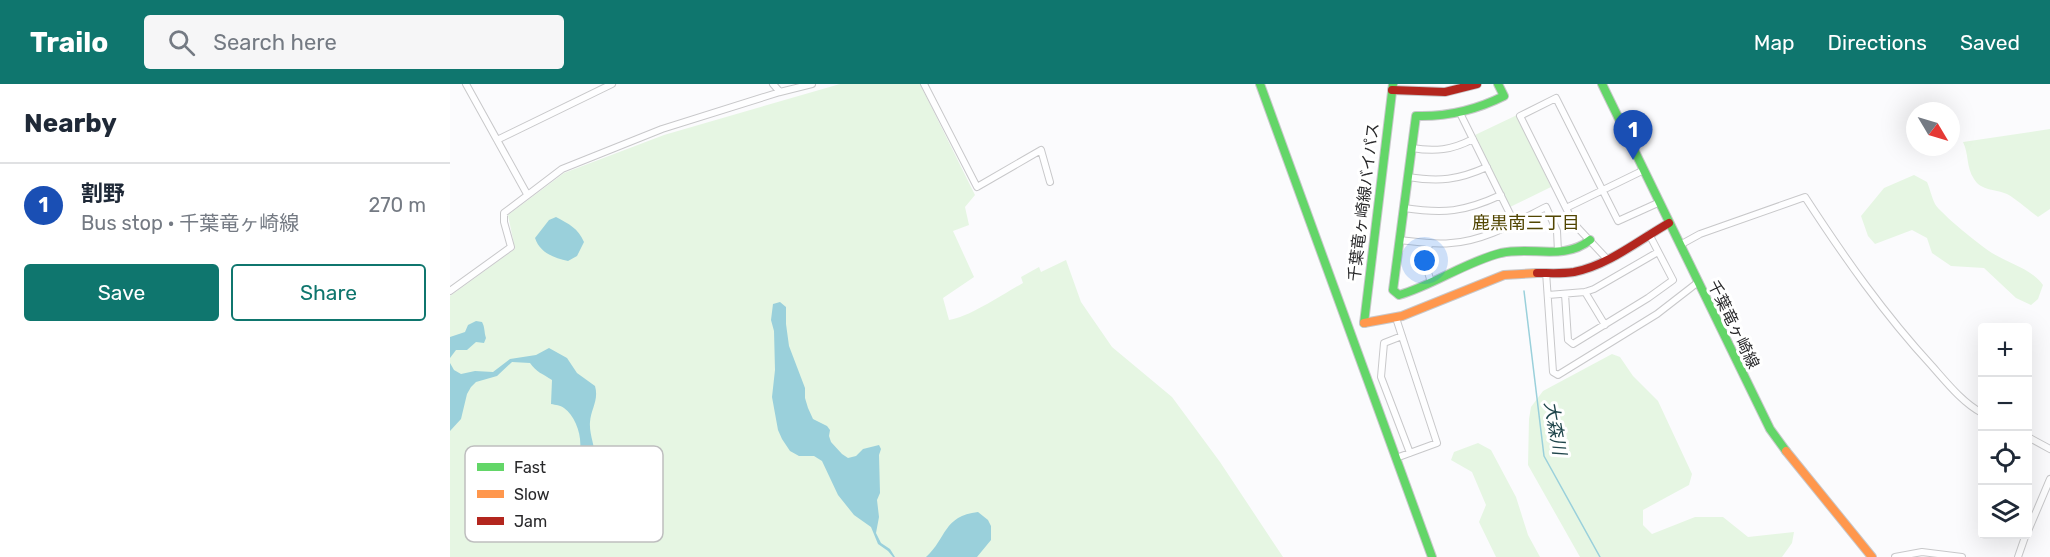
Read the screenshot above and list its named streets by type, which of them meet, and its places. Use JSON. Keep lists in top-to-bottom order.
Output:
{
  "streets": {
    "street": ["千葉竜ヶ崎線バイパス", "千葉竜ヶ崎線"]
  },
  "districts": ["鹿黒南三丁目"],
  "water": ["大森川"],
  "legend": ["Fast", "Slow", "Jam"],
  "north": "bottom right",
  "page": {
    "header": "Trailo",
    "search": "Search here",
    "nav": ["Map", "Directions", "Saved"],
    "heading": "Nearby",
    "pins": "1",
    "list": [
      {
        "mark": "1",
        "name": "割野",
        "note": "Bus stop · 千葉竜ヶ崎線",
        "value": "270 m"
      }
    ],
    "buttons": ["Save", "Share"],
    "map_buttons": ["+", "−"]
  }
}
